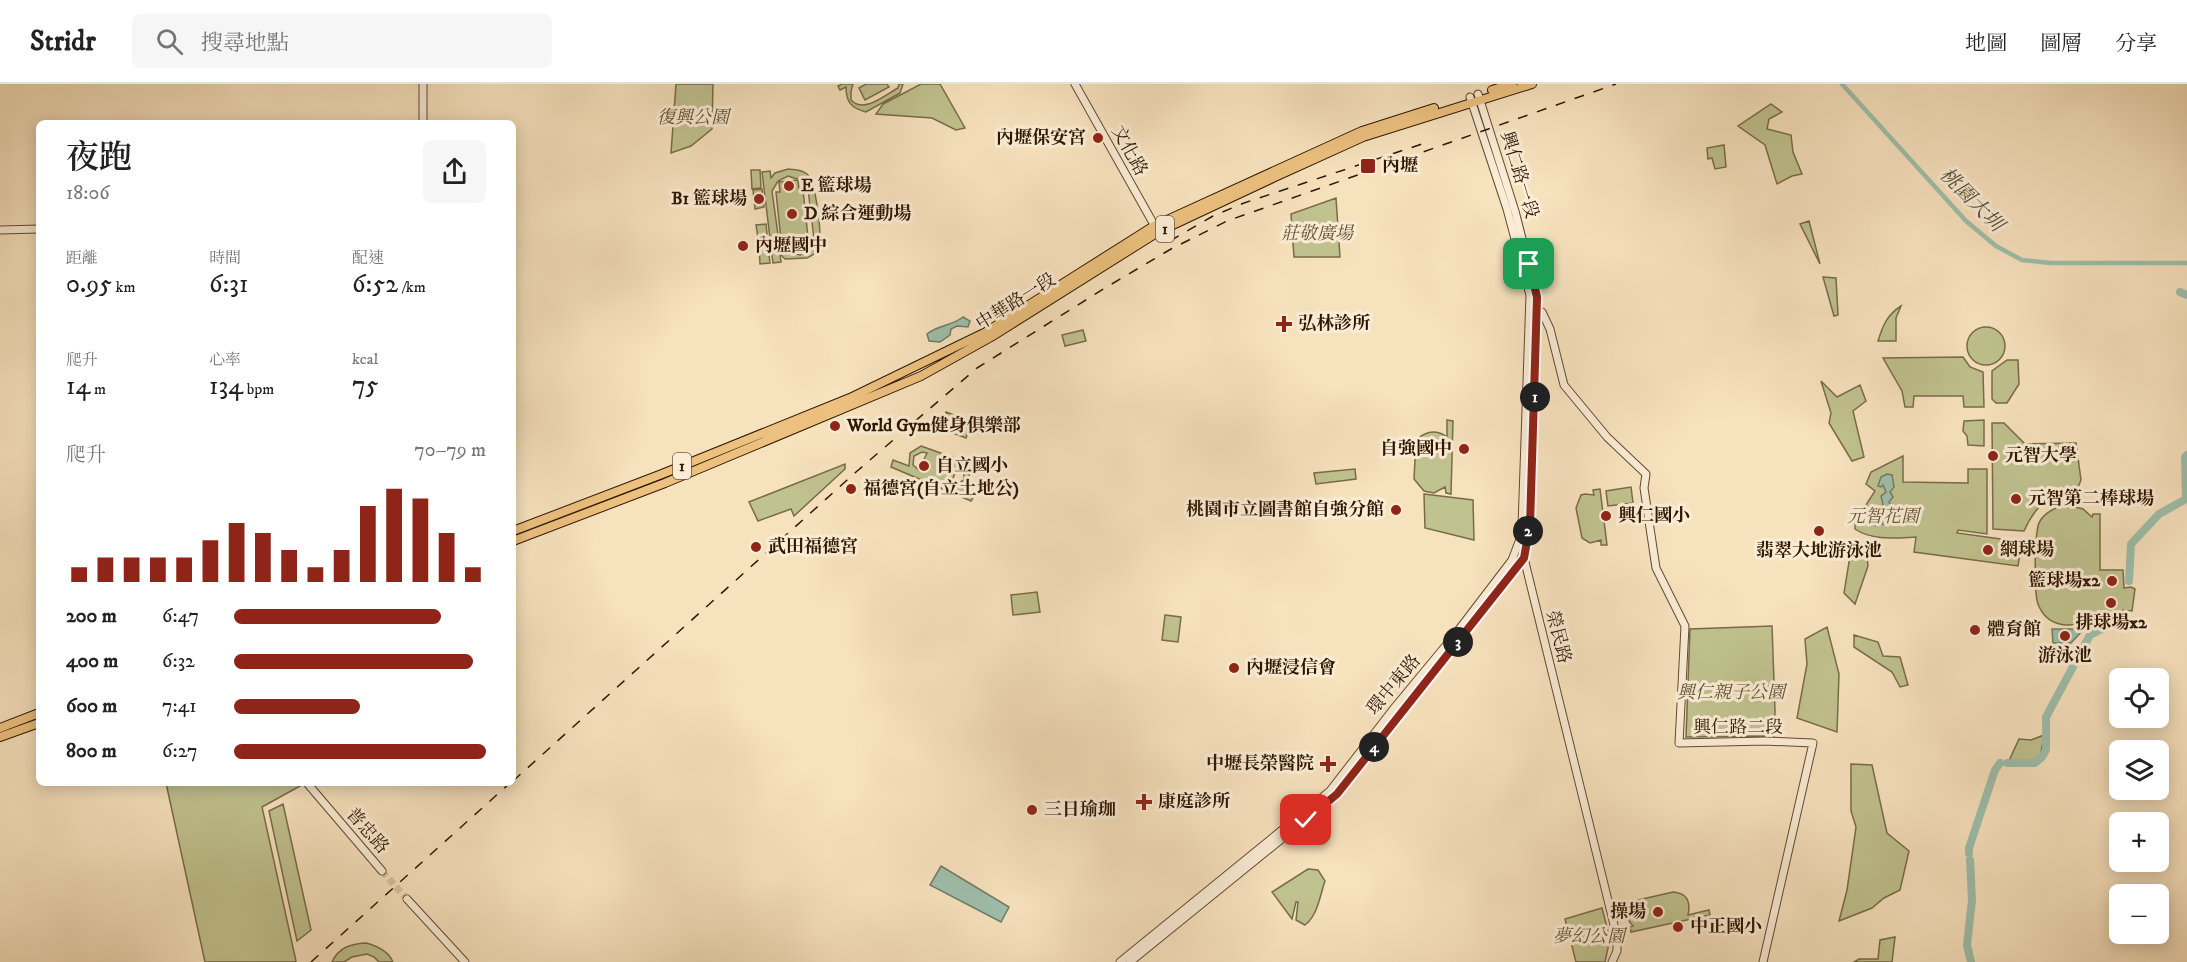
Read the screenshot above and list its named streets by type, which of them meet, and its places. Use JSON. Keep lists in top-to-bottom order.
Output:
{
  "streets": {
    "main road": ["1", "中華路一段"],
    "street": [
      "文化路",
      "興仁路一段",
      "榮民路",
      "環中東路",
      "興仁路二段",
      "普忠路"
    ]
  },
  "crossings": [
    ["文化路", "中華路一段"],
    ["興仁路一段", "中華路一段"],
    ["興仁路一段", "榮民路"],
    ["興仁路一段", "環中東路"],
    ["興仁路一段", "興仁路二段"],
    ["榮民路", "環中東路"],
    ["榮民路", "興仁路二段"],
    ["環中東路", "興仁路二段"]
  ],
  "water": ["桃園大圳"],
  "parks": [
    "復興公園",
    "莊敬廣場",
    "元智花園",
    "興仁親子公園",
    "夢幻公園"
  ],
  "places": {
    "other": [
      "內壢保安宮",
      "E 籃球場",
      "B1 籃球場",
      "D 綜合運動場",
      "內壢國中",
      "World Gym健身俱樂部",
      "自強國中",
      "元智大學",
      "自立國小",
      "福德宮(自立土地公)",
      "元智第二棒球場",
      "桃園市立圖書館自強分館",
      "興仁國小",
      "翡翠大地游泳池",
      "武田福德宮",
      "網球場",
      "籃球場x2",
      "排球場x2",
      "體育館",
      "游泳池",
      "內壢浸信會",
      "三日瑜珈",
      "操場",
      "中正國小"
    ],
    "transit": ["內壢"],
    "health": ["弘林診所", "中壢長榮醫院", "康庭診所"]
  },
  "page": {
    "header": "Stridr",
    "search": "搜尋地點",
    "nav": ["地圖", "圖層", "分享"],
    "heading": ["夜跑", "18:06"],
    "stats": [
      ["距離", "0.95 km"],
      ["時間", "6:31"],
      ["配速", "6:52 /km"],
      ["爬升", "14 m"],
      ["心率", "134 bpm"],
      ["kcal", "75"]
    ],
    "pins": [
      "1",
      "2",
      "3",
      "4"
    ],
    "chart": ["爬升", "70–79 m"],
    "list": [
      {
        "name": "200 m",
        "note": "6:47"
      },
      {
        "name": "400 m",
        "note": "6:32"
      },
      {
        "name": "600 m",
        "note": "7:41"
      },
      {
        "name": "800 m",
        "note": "6:27"
      }
    ],
    "map_buttons": ["+", "−"]
  }
}
